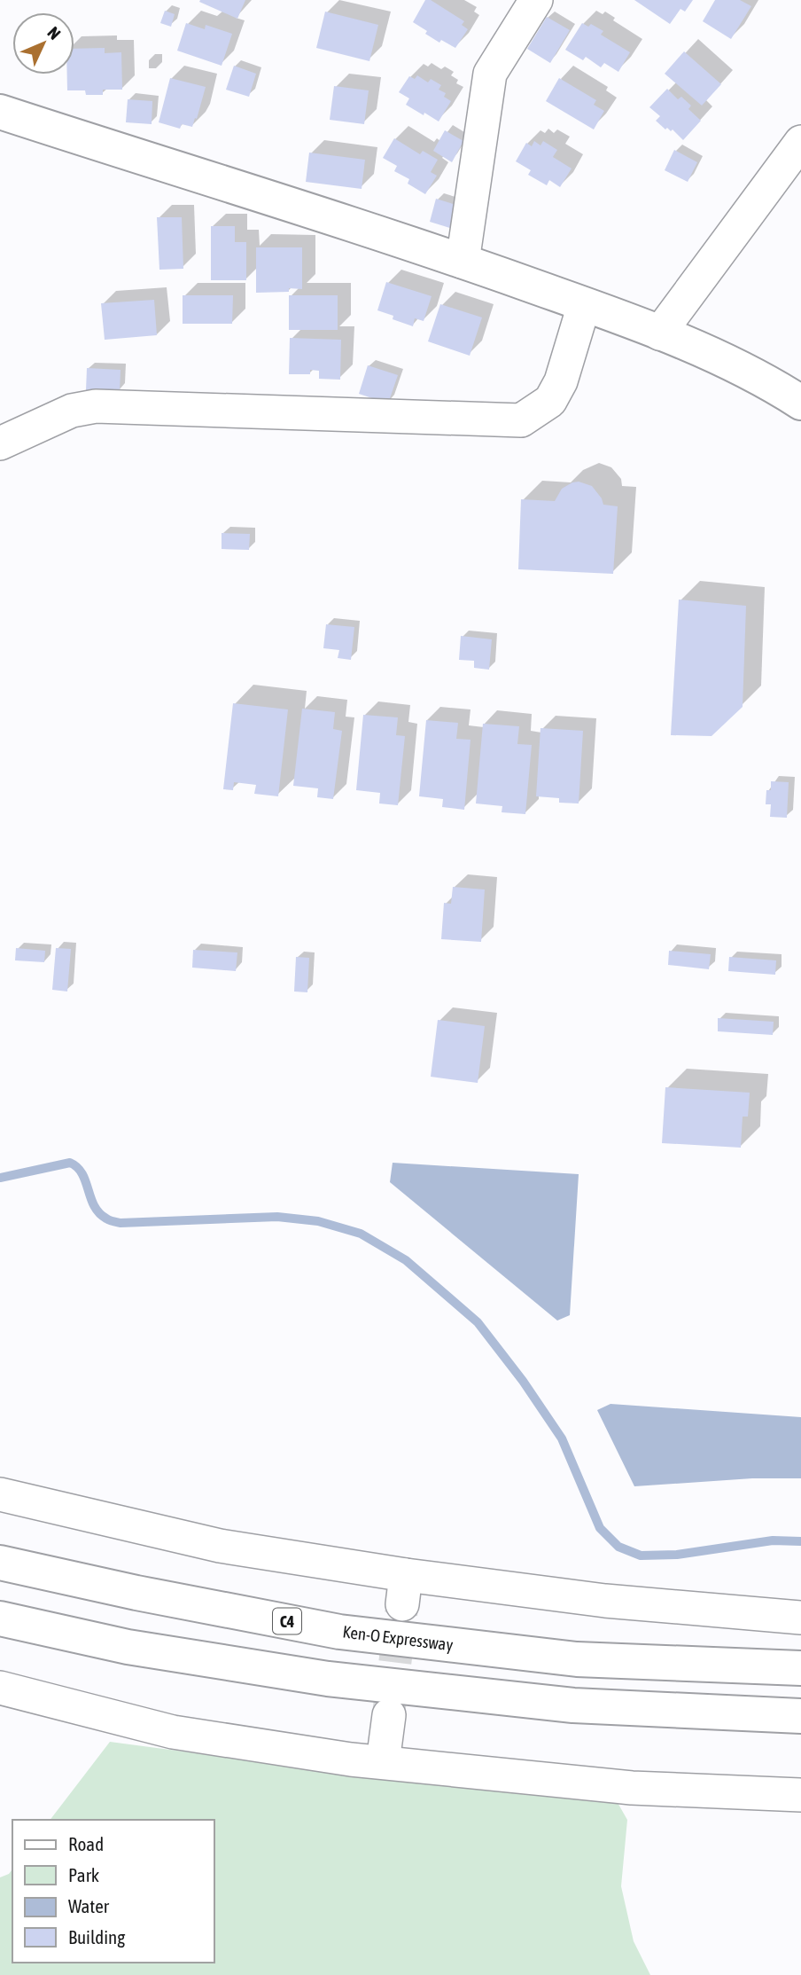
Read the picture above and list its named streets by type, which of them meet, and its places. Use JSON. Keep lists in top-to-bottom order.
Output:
{
  "streets": {
    "main road": ["C4", "Ken-O Expressway"]
  },
  "legend": [
    "Road",
    "Park",
    "Water",
    "Building"
  ],
  "north": "top right"
}
